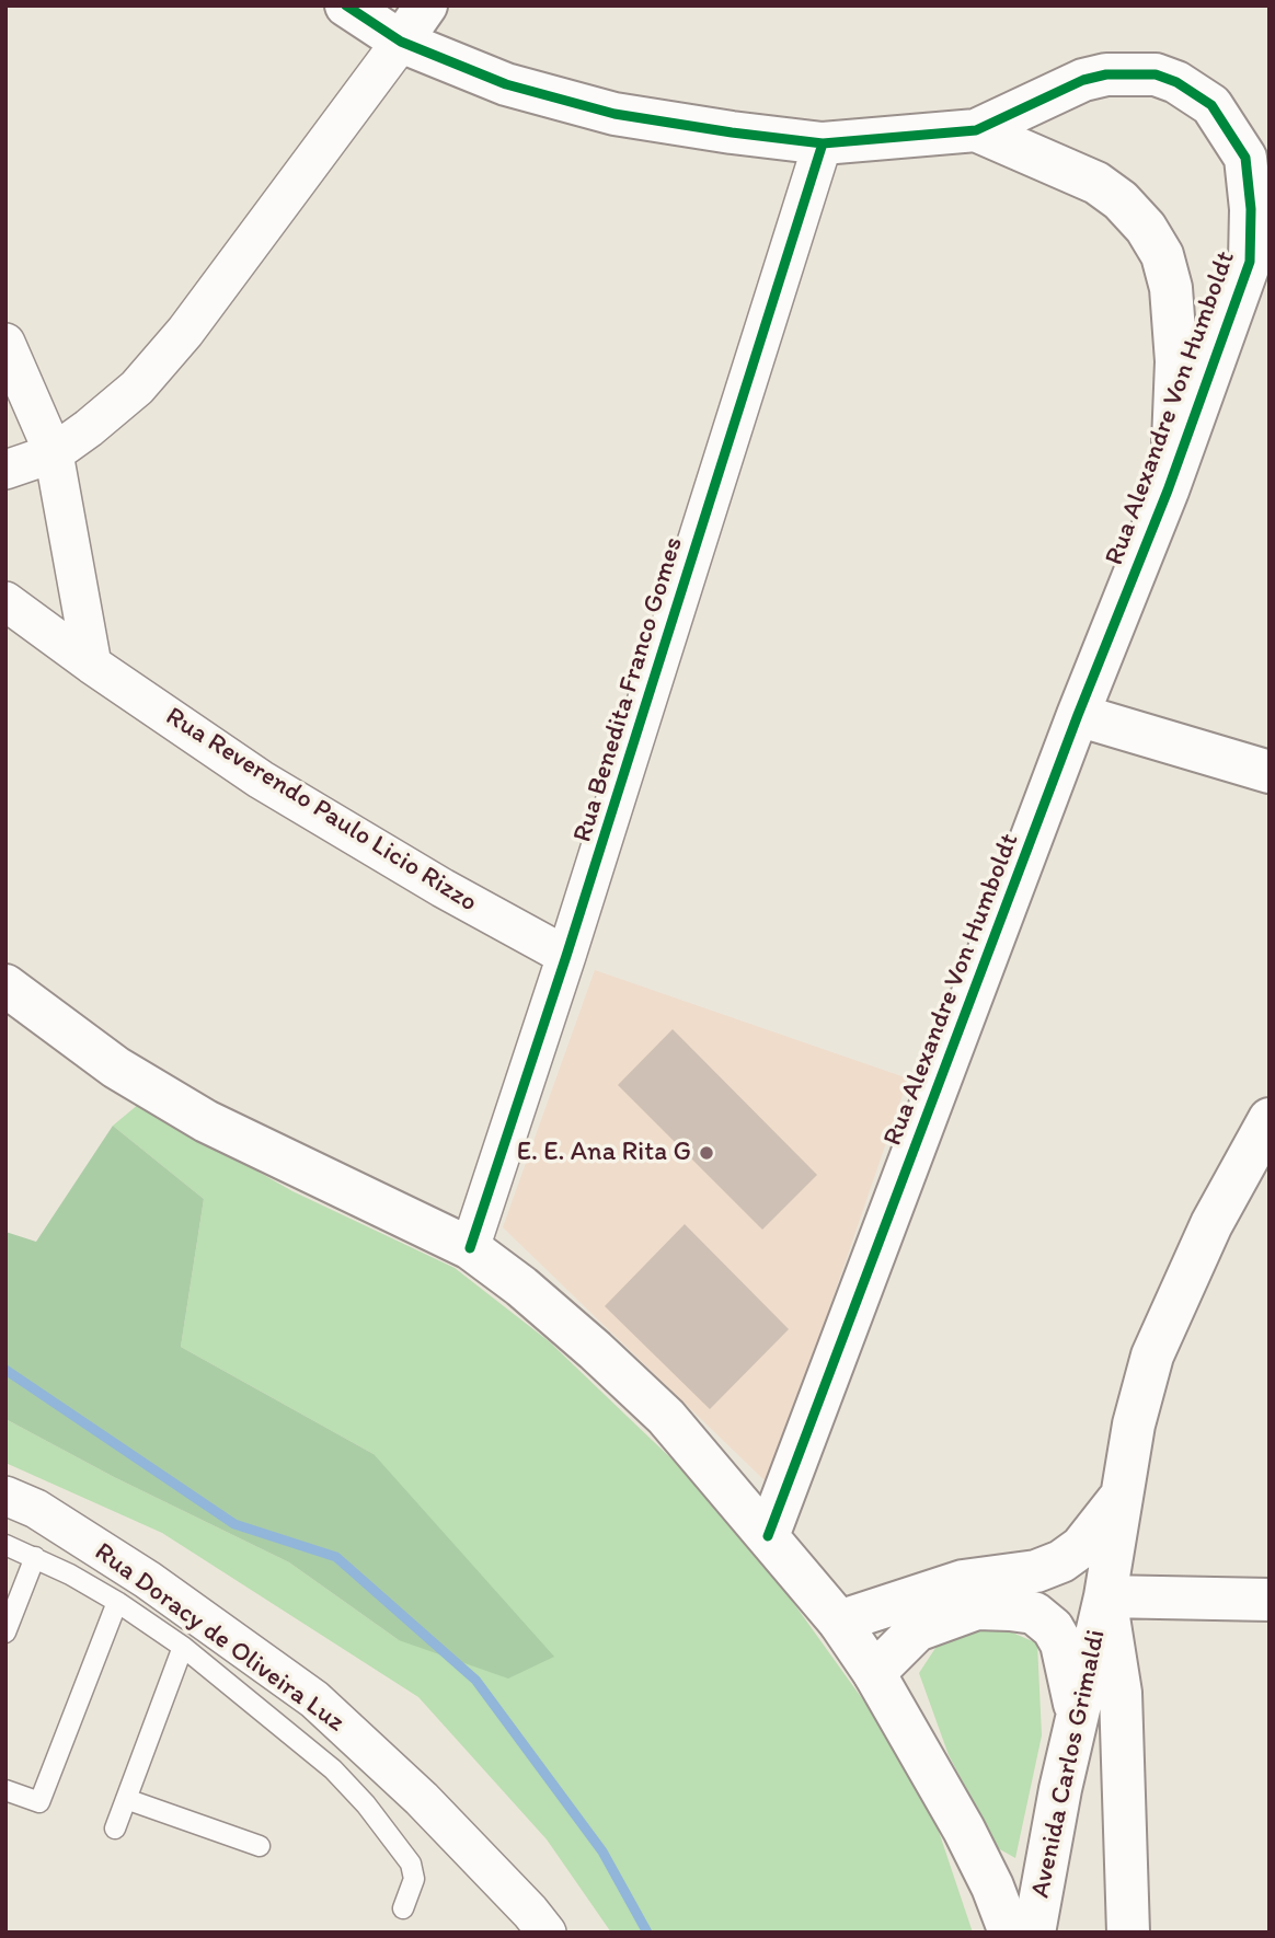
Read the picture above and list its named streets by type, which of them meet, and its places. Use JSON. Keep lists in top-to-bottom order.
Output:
{
  "streets": {
    "main road": ["Rua Alexandre Von Humboldt", "Avenida Carlos Grimaldi"],
    "street": ["Rua Benedita Franco Gomes", "Rua Reverendo Paulo Licio Rizzo", "Rua Doracy de Oliveira Luz"]
  },
  "crossings": [
    ["Rua Alexandre Von Humboldt", "Rua Benedita Franco Gomes"],
    ["Rua Benedita Franco Gomes", "Rua Reverendo Paulo Licio Rizzo"]
  ],
  "places": ["E. E. Ana Rita G"]
}
